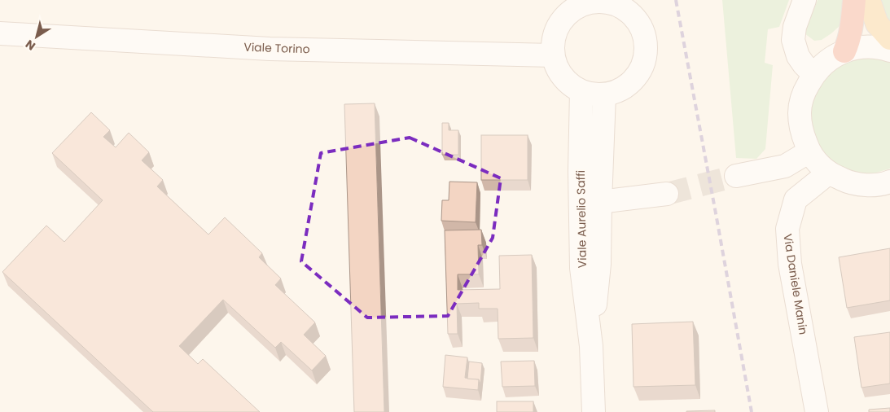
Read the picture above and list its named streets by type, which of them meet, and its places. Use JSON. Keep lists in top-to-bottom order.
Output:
{
  "streets": {
    "street": ["Viale Torino", "Viale Aurelio Saffi", "Via Daniele Manin"]
  },
  "crossings": [
    ["Viale Torino", "Viale Aurelio Saffi"]
  ],
  "north": "bottom left"
}
